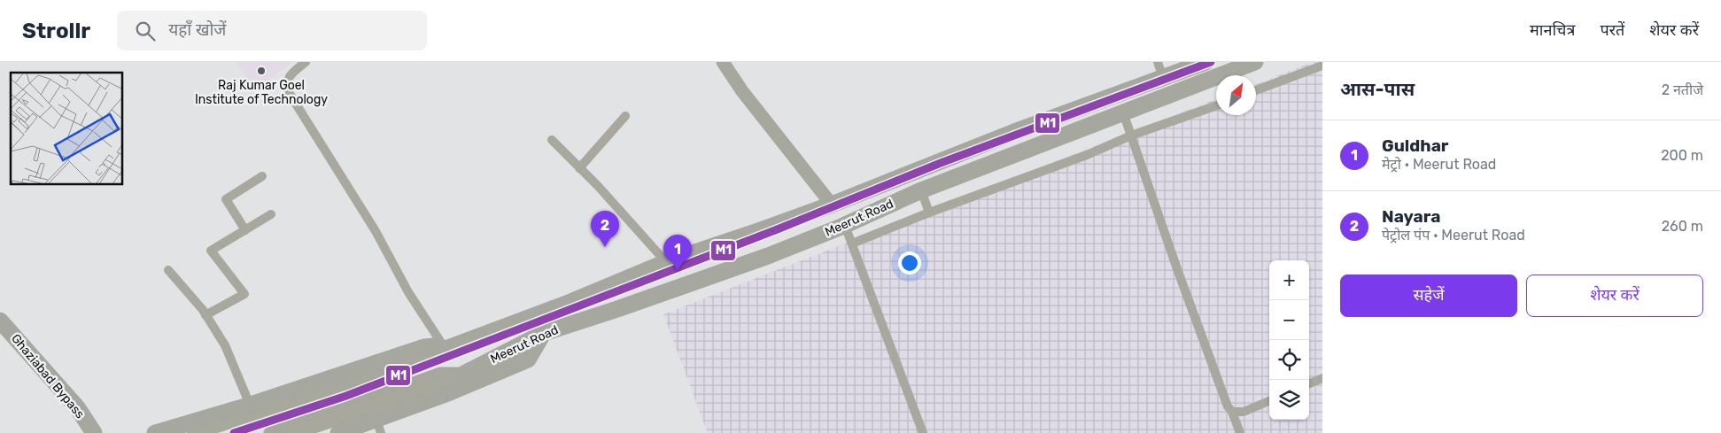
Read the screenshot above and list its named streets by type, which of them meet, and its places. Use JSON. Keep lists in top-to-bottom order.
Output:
{
  "streets": {
    "highway": ["Meerut Road", "Ghaziabad Bypass"]
  },
  "places": ["Raj Kumar Goel Institute of Technology"],
  "lines": ["transit line M1"],
  "north": "top right",
  "page": {
    "header": "Strollr",
    "search": "यहाँ खोजें",
    "nav": ["मानचित्र", "परतें", "शेयर करें"],
    "heading": ["आस-पास", "2 नतीजे"],
    "list": [
      {
        "mark": "1",
        "name": "Guldhar",
        "note": "मेट्रो · Meerut Road",
        "value": "200 m"
      },
      {
        "mark": "2",
        "name": "Nayara",
        "note": "पेट्रोल पंप · Meerut Road",
        "value": "260 m"
      }
    ],
    "pins": ["2", "1"],
    "map_buttons": ["+", "−"],
    "buttons": ["सहेजें", "शेयर करें"]
  }
}
